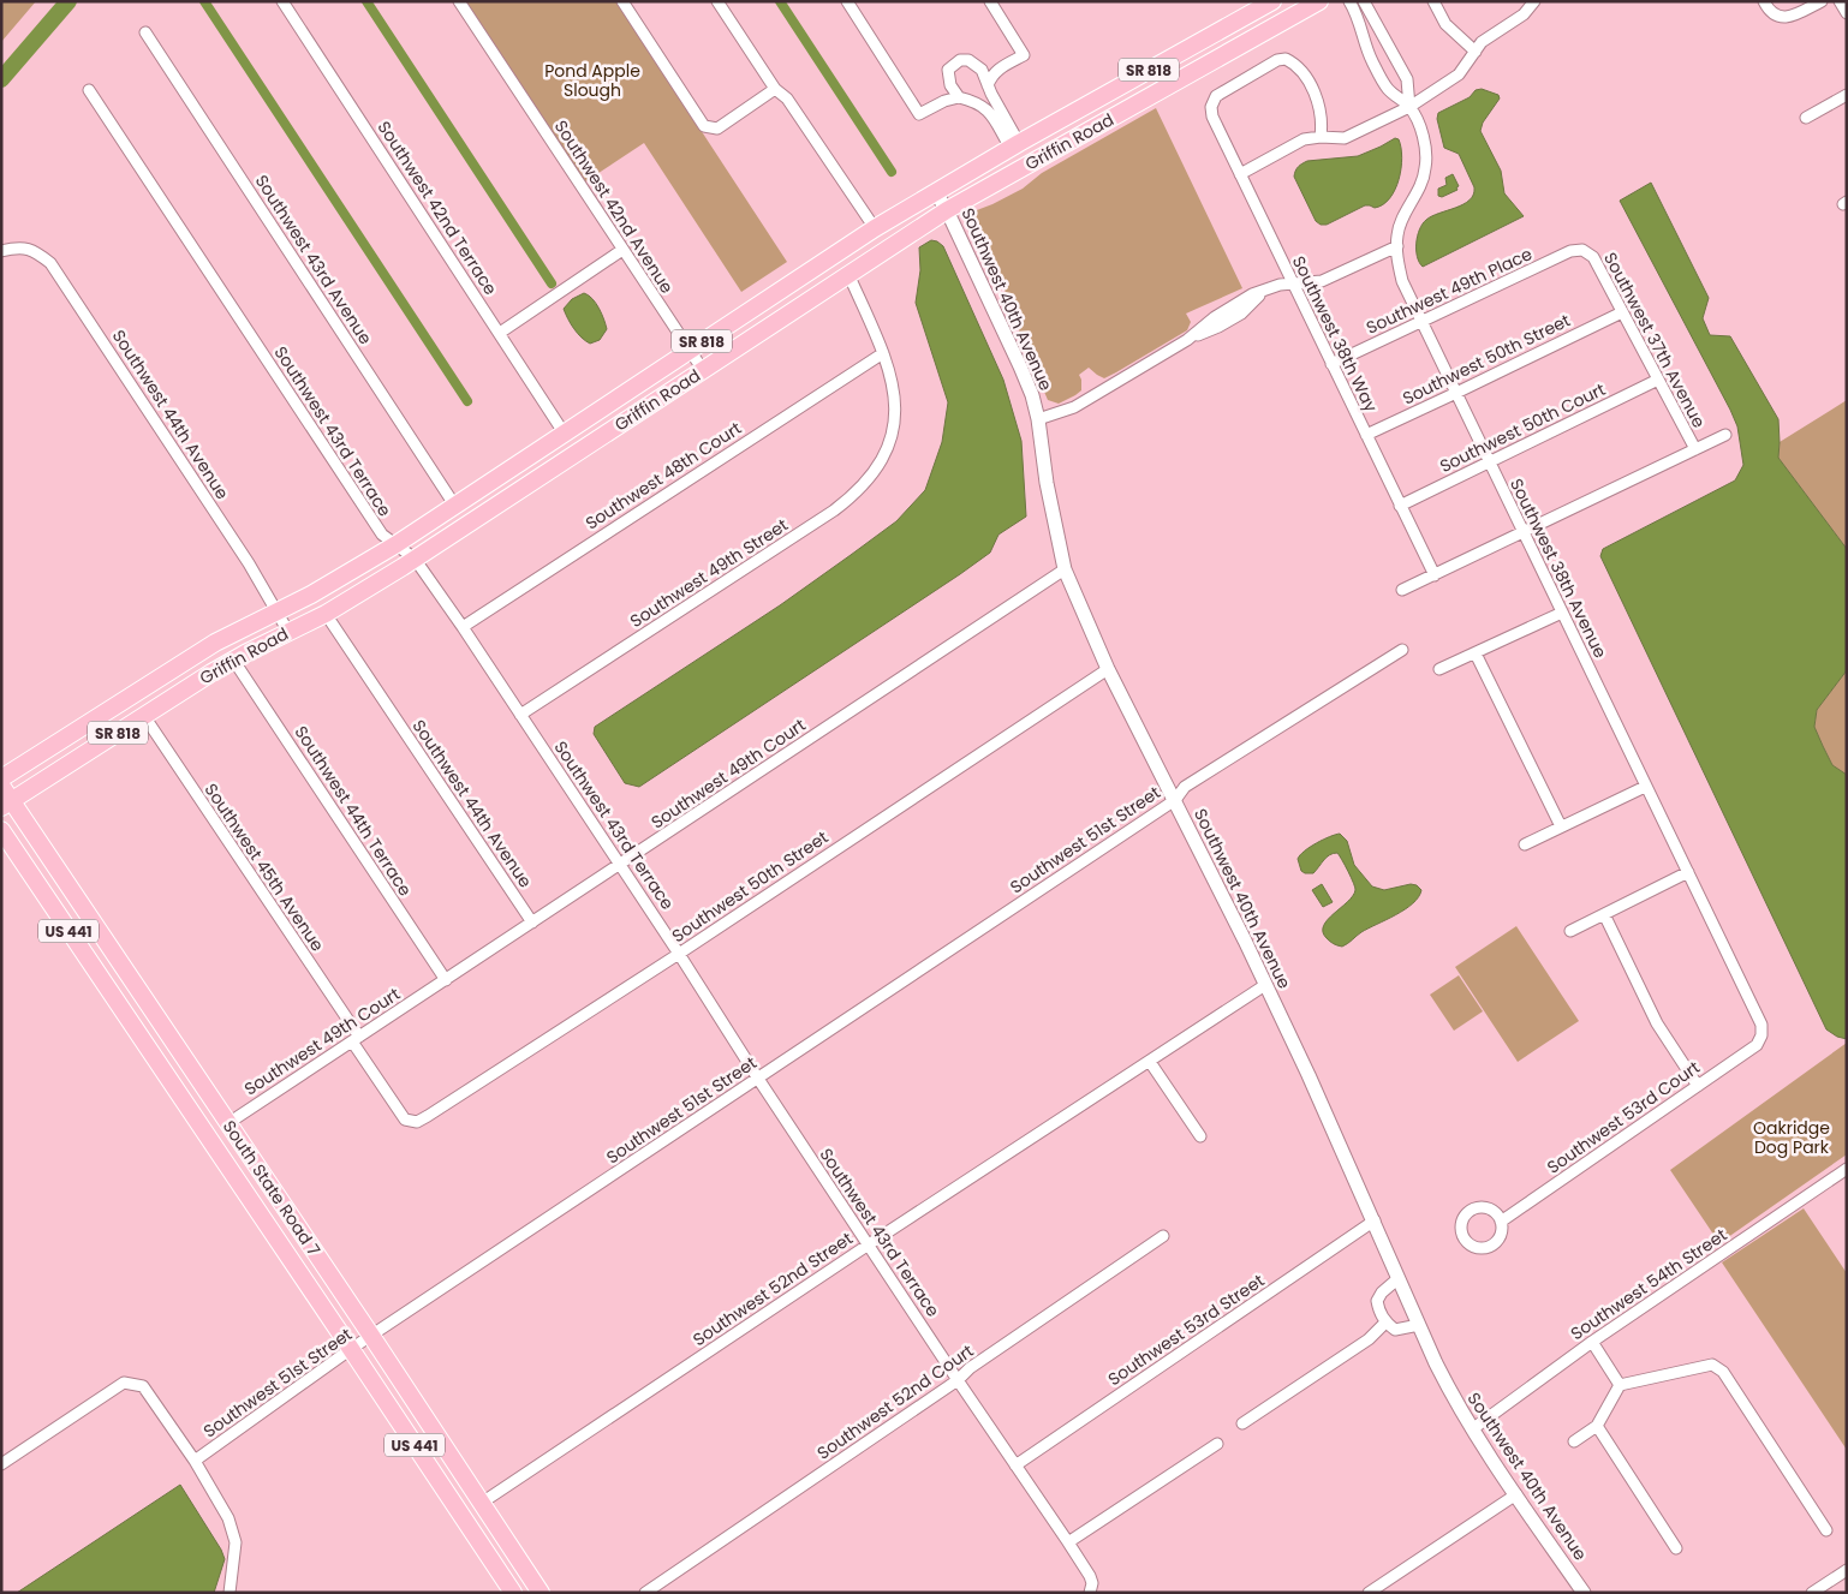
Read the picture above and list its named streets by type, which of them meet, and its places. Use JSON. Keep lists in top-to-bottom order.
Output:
{
  "streets": {
    "main road": [
      "SR 818",
      "Griffin Road",
      "US 441",
      "South State Road 7"
    ],
    "street": [
      "Southwest 42nd Avenue",
      "Southwest 42nd Terrace",
      "Southwest 43rd Avenue",
      "Southwest 49th Place",
      "Southwest 40th Avenue",
      "Southwest 38th Way",
      "Southwest 37th Avenue",
      "Southwest 50th Street",
      "Southwest 44th Avenue",
      "Southwest 50th Court",
      "Southwest 43rd Terrace",
      "Southwest 48th Court",
      "Southwest 38th Avenue",
      "Southwest 49th Street",
      "Southwest 49th Court",
      "Southwest 44th Terrace",
      "Southwest 51st Street",
      "Southwest 45th Avenue",
      "Southwest 53rd Court",
      "Southwest 54th Street",
      "Southwest 52nd Street",
      "Southwest 53rd Street",
      "Southwest 52nd Court"
    ]
  },
  "crossings": [
    ["Griffin Road", "Southwest 42nd Avenue"],
    ["Griffin Road", "Southwest 42nd Terrace"],
    ["Griffin Road", "Southwest 43rd Avenue"],
    ["Griffin Road", "Southwest 40th Avenue"],
    ["Griffin Road", "Southwest 44th Avenue"],
    ["Griffin Road", "Southwest 43rd Terrace"],
    ["Griffin Road", "Southwest 44th Terrace"],
    ["Griffin Road", "Southwest 45th Avenue"],
    ["Griffin Road", "South State Road 7"],
    ["Southwest 49th Place", "Southwest 38th Way"],
    ["Southwest 49th Place", "Southwest 37th Avenue"],
    ["Southwest 49th Place", "Southwest 38th Avenue"],
    ["Southwest 40th Avenue", "Southwest 50th Street"],
    ["Southwest 40th Avenue", "Southwest 49th Court"],
    ["Southwest 40th Avenue", "Southwest 51st Street"],
    ["Southwest 40th Avenue", "Southwest 54th Street"],
    ["Southwest 40th Avenue", "Southwest 52nd Street"],
    ["Southwest 40th Avenue", "Southwest 53rd Street"],
    ["Southwest 38th Way", "Southwest 50th Street"],
    ["Southwest 38th Way", "Southwest 50th Court"],
    ["Southwest 37th Avenue", "Southwest 50th Street"],
    ["Southwest 37th Avenue", "Southwest 50th Court"],
    ["Southwest 50th Street", "Southwest 43rd Terrace"],
    ["Southwest 50th Street", "Southwest 38th Avenue"],
    ["Southwest 50th Street", "Southwest 45th Avenue"],
    ["Southwest 44th Avenue", "Southwest 49th Court"],
    ["Southwest 50th Court", "Southwest 38th Avenue"],
    ["Southwest 43rd Terrace", "Southwest 48th Court"],
    ["Southwest 43rd Terrace", "Southwest 49th Street"],
    ["Southwest 43rd Terrace", "Southwest 49th Court"],
    ["Southwest 43rd Terrace", "Southwest 51st Street"],
    ["Southwest 43rd Terrace", "Southwest 52nd Street"],
    ["Southwest 43rd Terrace", "Southwest 53rd Street"],
    ["Southwest 43rd Terrace", "Southwest 52nd Court"],
    ["Southwest 48th Court", "Southwest 49th Street"],
    ["Southwest 38th Avenue", "Southwest 53rd Court"],
    ["Southwest 49th Court", "Southwest 44th Terrace"],
    ["Southwest 49th Court", "Southwest 45th Avenue"],
    ["Southwest 49th Court", "South State Road 7"],
    ["Southwest 51st Street", "South State Road 7"],
    ["South State Road 7", "Southwest 52nd Street"]
  ],
  "parks": ["Pond Apple Slough", "Oakridge Dog Park"]
}
